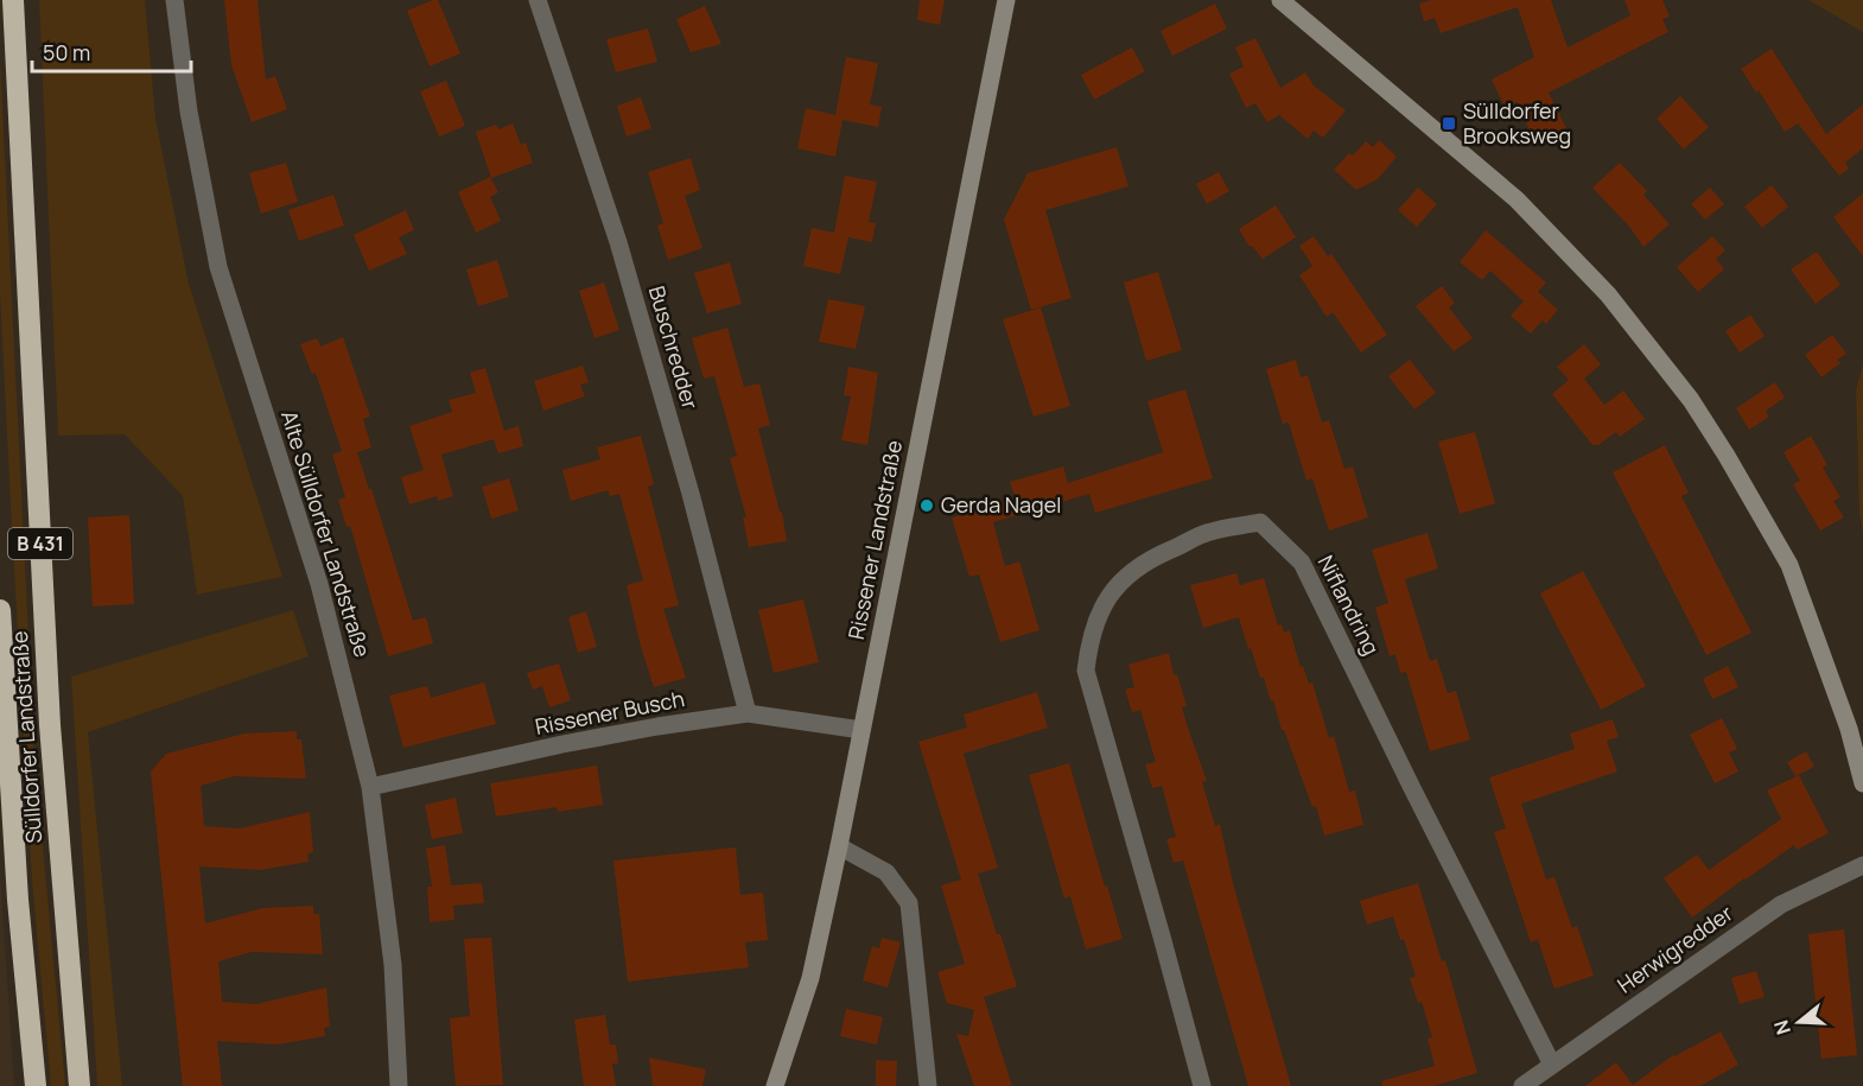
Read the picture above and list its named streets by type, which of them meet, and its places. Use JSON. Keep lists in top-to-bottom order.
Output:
{
  "streets": {
    "highway": ["B 431", "Sülldorfer Landstraße"],
    "street": [
      "Buschredder",
      "Alte Sülldorfer Landstraße",
      "Rissener Landstraße",
      "Niflandring",
      "Rissener Busch",
      "Herwigredder"
    ]
  },
  "crossings": [
    ["Buschredder", "Rissener Busch"],
    ["Alte Sülldorfer Landstraße", "Rissener Busch"],
    ["Rissener Landstraße", "Rissener Busch"],
    ["Niflandring", "Herwigredder"]
  ],
  "places": {
    "transit": ["Sülldorfer Brooksweg"],
    "other": ["Gerda Nagel"]
  },
  "scale_bar": "50 m",
  "north": "left"
}
